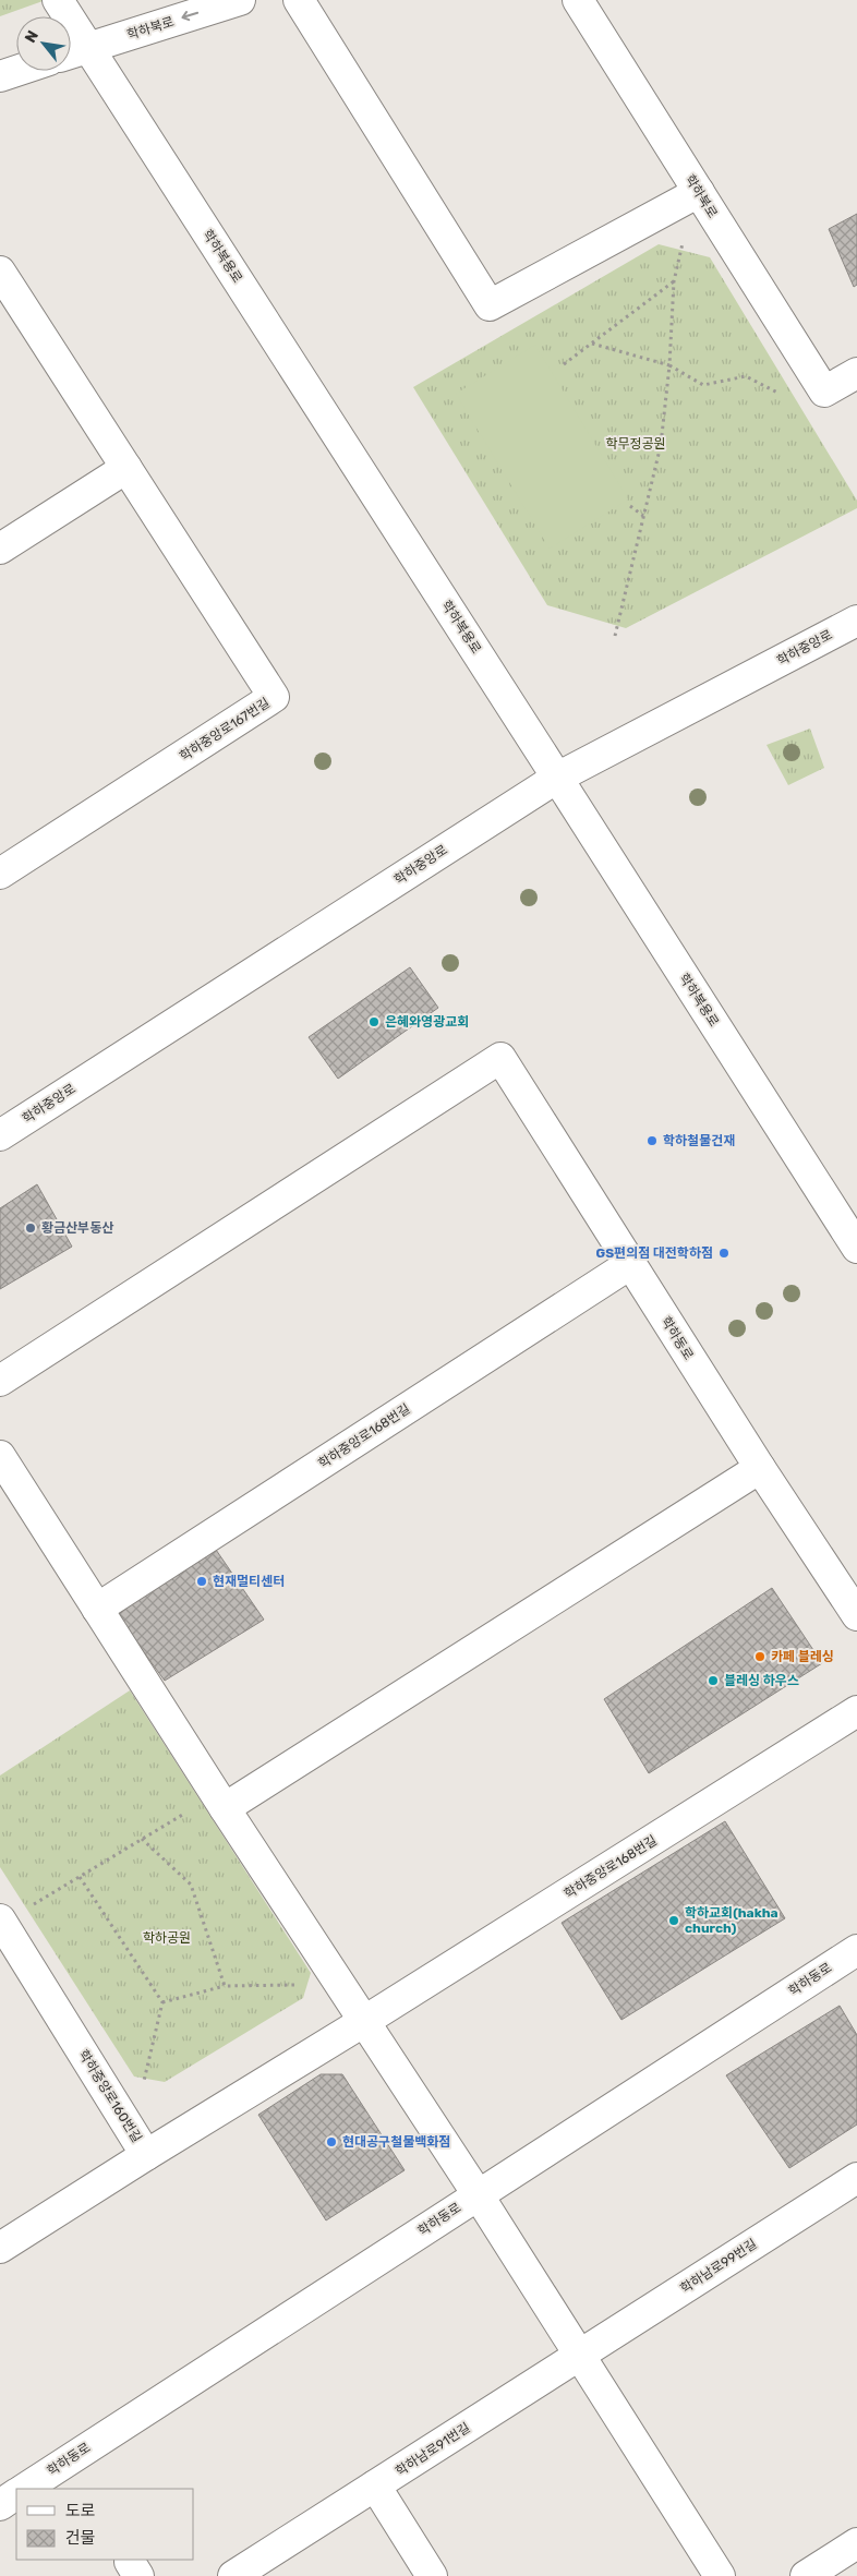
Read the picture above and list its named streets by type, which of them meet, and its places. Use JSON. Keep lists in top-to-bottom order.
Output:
{
  "streets": {
    "street": [
      "학하북로",
      "학하복용로",
      "학하중앙로",
      "학하중앙로167번길",
      "학하동로",
      "학하중앙로168번길",
      "학하중앙로160번길",
      "학하남로99번길",
      "학하남로91번길"
    ]
  },
  "crossings": [
    ["학하북로", "학하복용로"],
    ["학하복용로", "학하중앙로"],
    ["학하동로", "학하중앙로168번길"],
    ["학하중앙로168번길", "학하중앙로160번길"],
    ["학하남로99번길", "학하남로91번길"]
  ],
  "parks": ["학무정공원", "학하공원"],
  "places": [
    "은혜와영광교회",
    "학하철물건재",
    "황금산부동산",
    "GS편의점 대전학하점",
    "현재멀티센터",
    "카페 블레싱",
    "블레싱 하우스",
    "학하교회(hakha church)",
    "현대공구철물백화점"
  ],
  "legend": ["도로", "건물"],
  "north": "top left"
}
